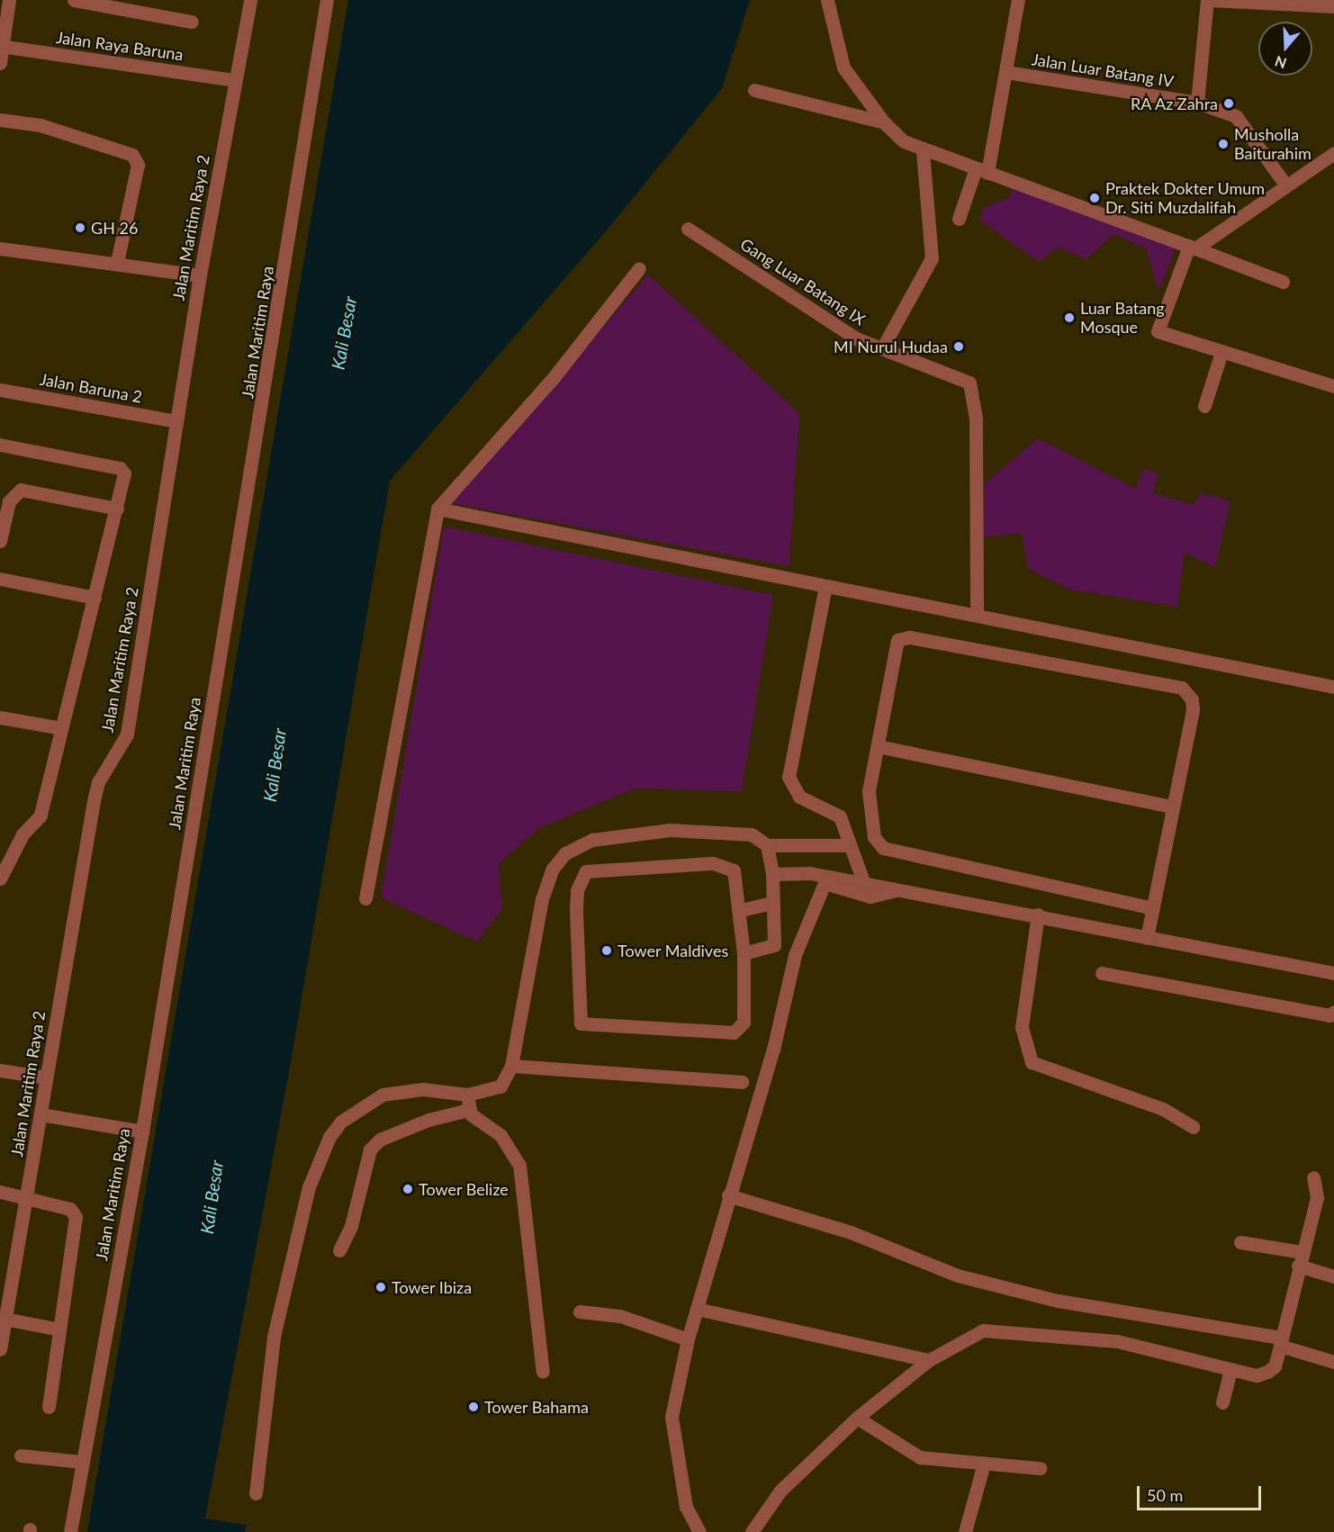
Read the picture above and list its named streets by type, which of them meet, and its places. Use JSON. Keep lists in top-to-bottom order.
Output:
{
  "streets": {
    "street": [
      "Jalan Raya Baruna",
      "Jalan Luar Batang IV",
      "Jalan Maritim Raya 2",
      "Gang Luar Batang IX",
      "Jalan Maritim Raya",
      "Jalan Baruna 2"
    ]
  },
  "crossings": [
    ["Jalan Raya Baruna", "Jalan Maritim Raya 2"],
    ["Jalan Maritim Raya 2", "Jalan Baruna 2"]
  ],
  "water": ["Kali Besar"],
  "places": [
    "RA Az Zahra",
    "Musholla Baiturahim",
    "Praktek Dokter Umum Dr. Siti Muzdalifah",
    "GH 26",
    "Luar Batang Mosque",
    "MI Nurul Hudaa",
    "Tower Maldives",
    "Tower Belize",
    "Tower Ibiza",
    "Tower Bahama"
  ],
  "scale_bar": "50 m",
  "north": "bottom"
}
